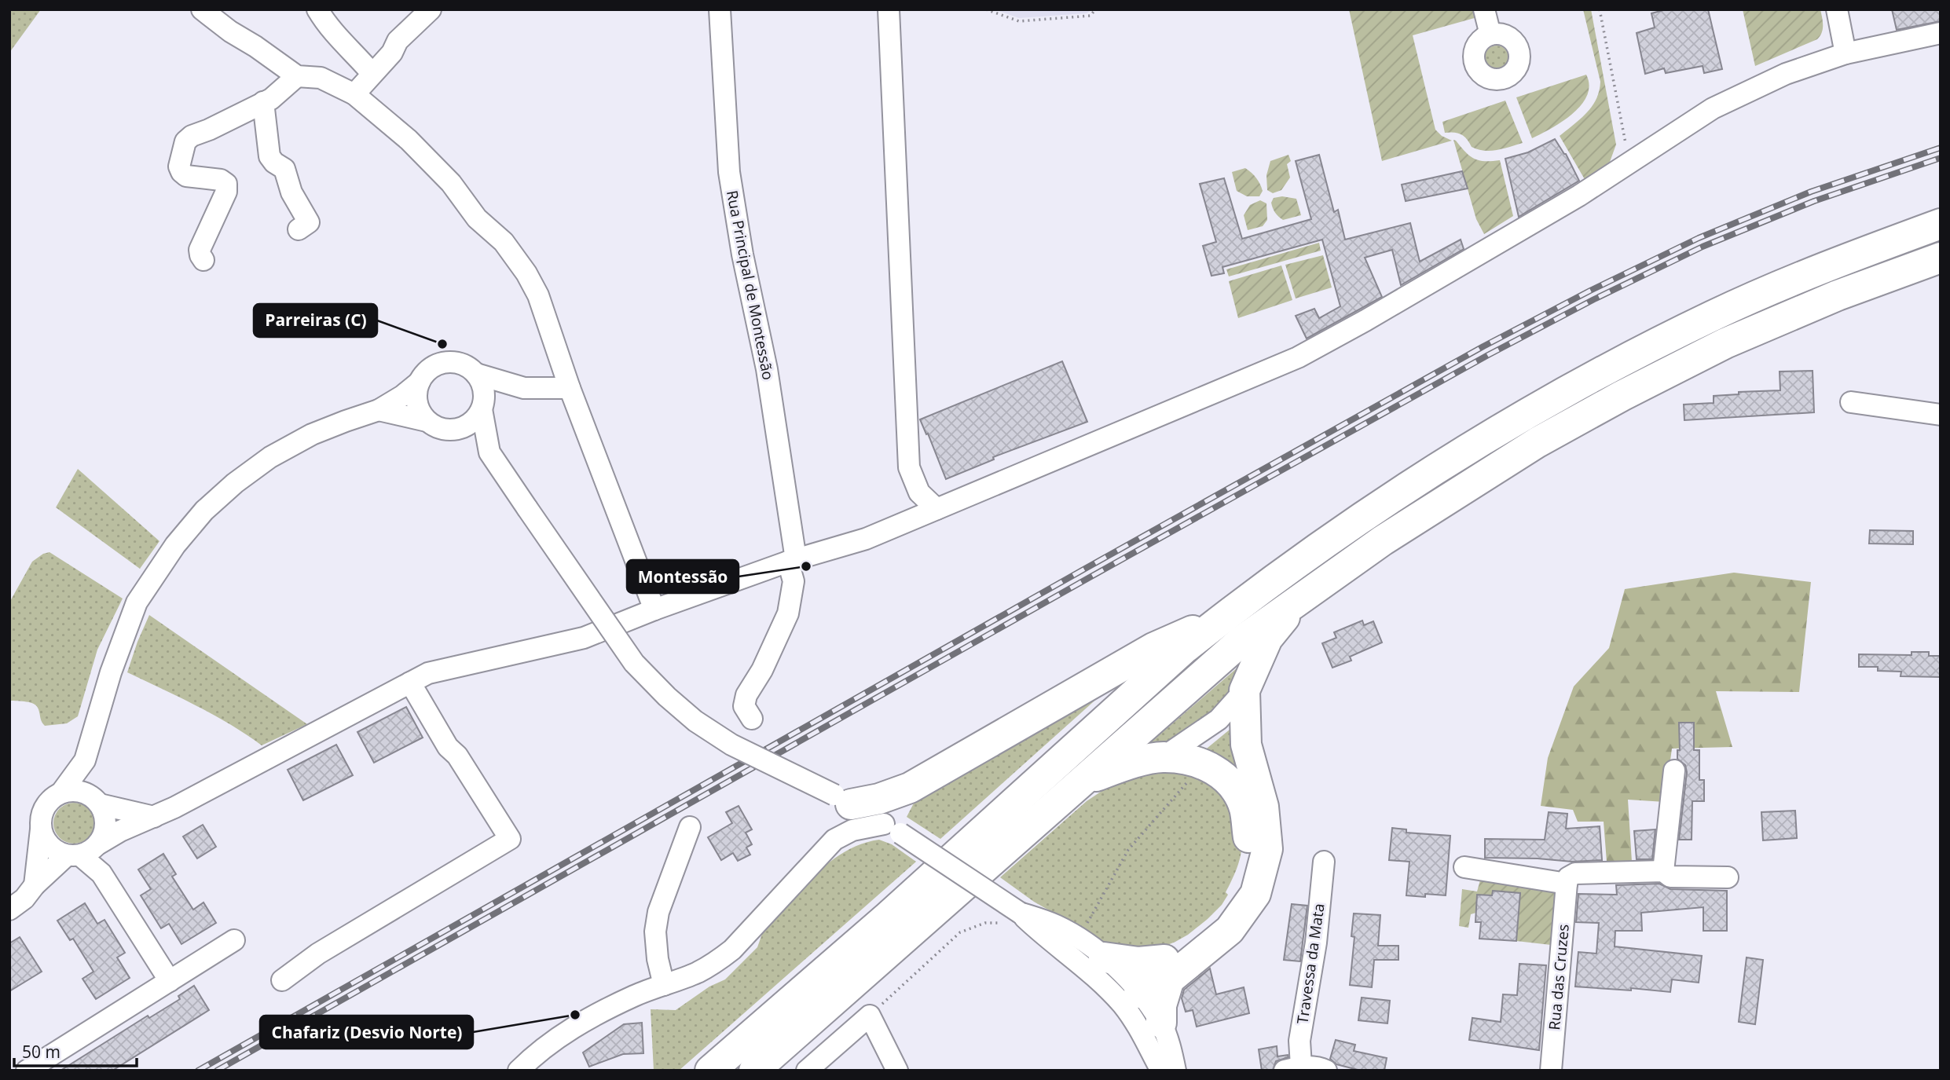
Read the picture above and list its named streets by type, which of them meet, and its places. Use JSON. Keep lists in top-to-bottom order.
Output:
{
  "streets": {
    "street": ["Rua Principal de Montessão", "Travessa da Mata", "Rua das Cruzes"]
  },
  "places": ["Parreiras (C)", "Montessão", "Chafariz (Desvio Norte)"],
  "scale_bar": "50 m"
}
